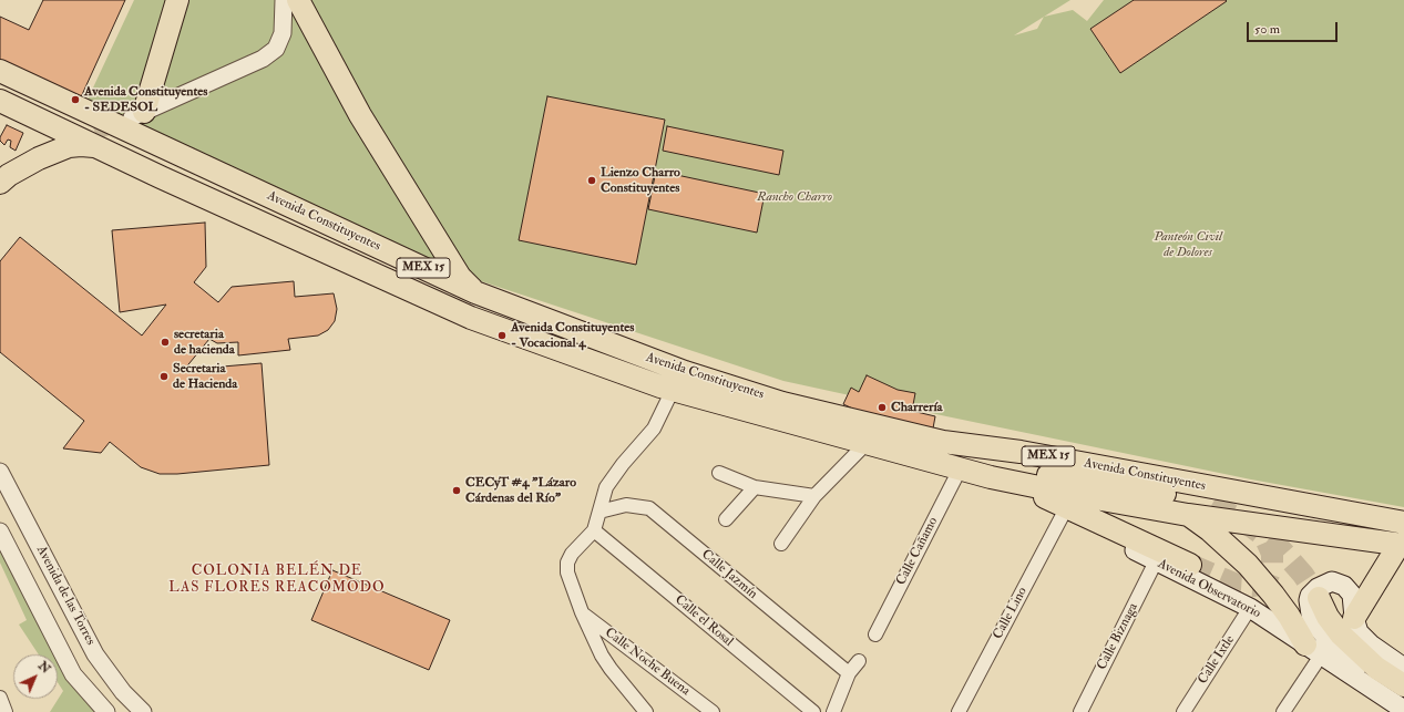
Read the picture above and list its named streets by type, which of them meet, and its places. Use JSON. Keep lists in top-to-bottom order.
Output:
{
  "streets": {
    "highway": ["Avenida Constituyentes", "MEX 15"],
    "main road": ["Avenida Observatorio"],
    "street": [
      "Calle Cañamo",
      "Calle Jazmín",
      "Avenida de las Torres",
      "Calle Lino",
      "Calle el Rosal",
      "Calle Biznaga",
      "Calle Ixtle",
      "Calle Noche Buena"
    ]
  },
  "crossings": [
    ["Avenida Constituyentes", "Calle Cañamo"],
    ["Avenida Observatorio", "Calle Lino"],
    ["Avenida Observatorio", "Calle Biznaga"],
    ["Avenida Observatorio", "Calle Ixtle"]
  ],
  "districts": ["COLONIA BELÉN DE LAS FLORES REACOMODO"],
  "parks": ["Rancho Charro", "Panteón Civil de Dolores"],
  "places": [
    "Avenida Constituyentes - SEDESOL",
    "Lienzo Charro Constituyentes",
    "Avenida Constituyentes - Vocacional 4",
    "secretaria de hacienda",
    "Secretaria de Hacienda",
    "Charrería",
    "CECyT #4 \"Lázaro Cárdenas del Río\""
  ],
  "scale_bar": "50 m",
  "north": "top right"
}
